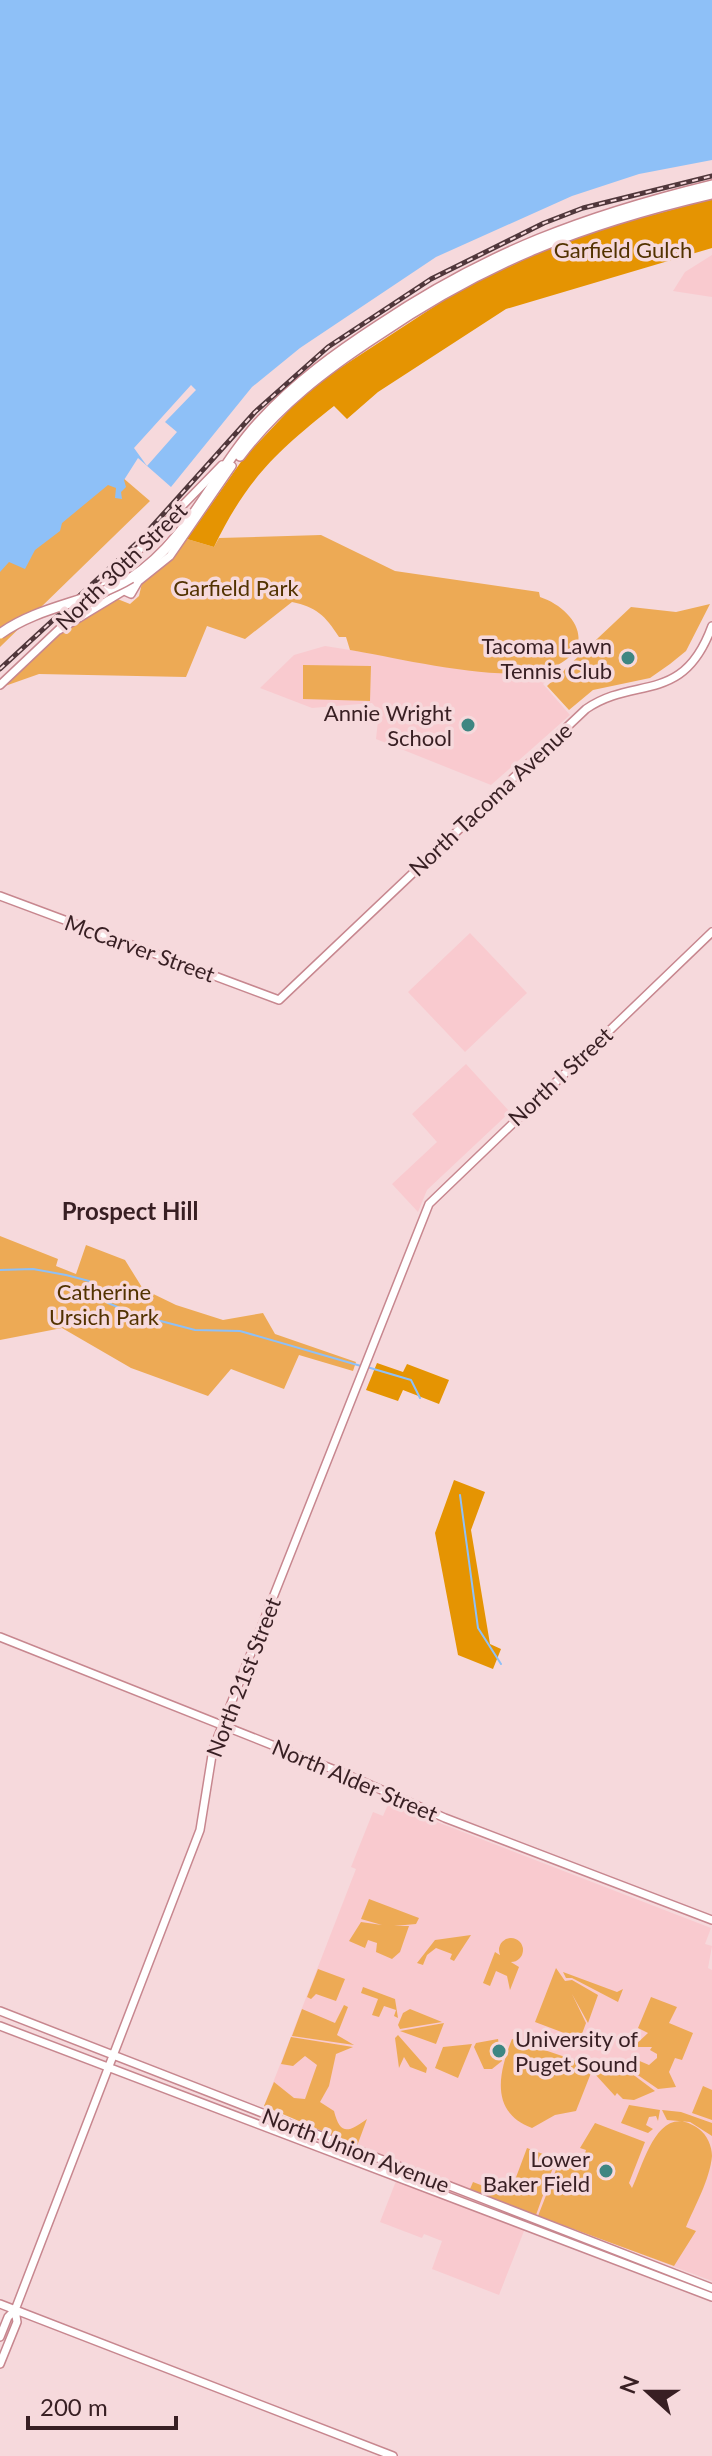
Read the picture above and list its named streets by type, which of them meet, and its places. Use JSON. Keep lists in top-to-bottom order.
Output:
{
  "streets": {
    "street": [
      "North 30th Street",
      "North Tacoma Avenue",
      "McCarver Street",
      "North I Street",
      "North 21st Street",
      "North Alder Street",
      "North Union Avenue"
    ]
  },
  "crossings": [
    ["North Tacoma Avenue", "McCarver Street"],
    ["North I Street", "North 21st Street"],
    ["North 21st Street", "North Alder Street"],
    ["North 21st Street", "North Union Avenue"]
  ],
  "districts": ["Prospect Hill"],
  "parks": ["Garfield Gulch", "Garfield Park", "Catherine Ursich Park"],
  "places": [
    "Tacoma Lawn Tennis Club",
    "Annie Wright School",
    "University of Puget Sound",
    "Lower Baker Field"
  ],
  "scale_bar": "200 m",
  "north": "left"
}
